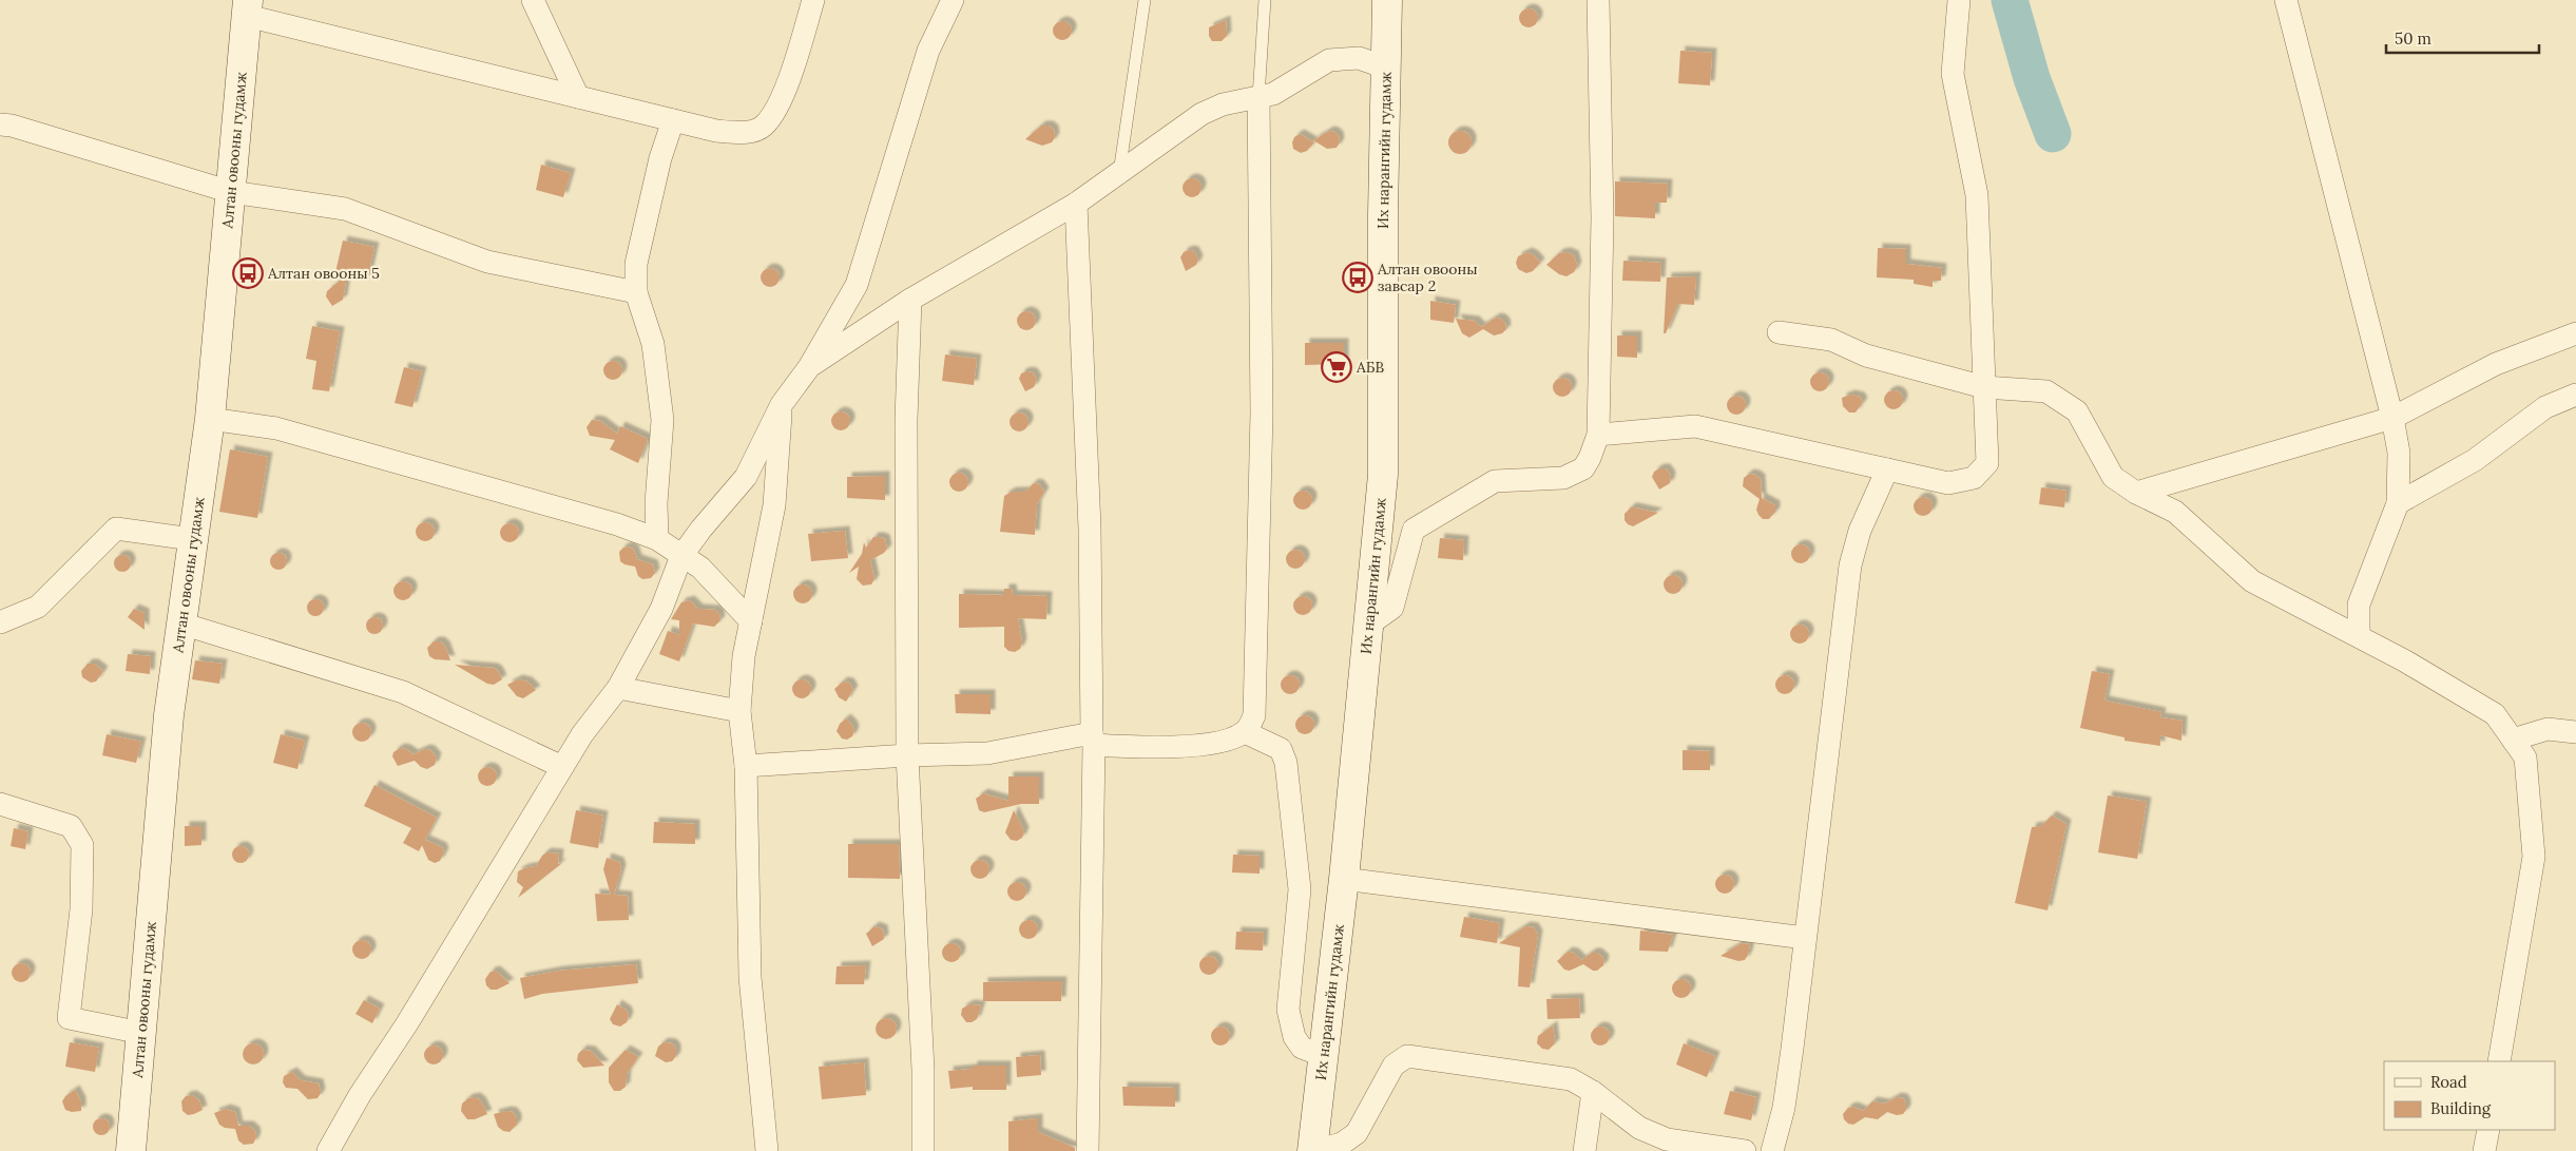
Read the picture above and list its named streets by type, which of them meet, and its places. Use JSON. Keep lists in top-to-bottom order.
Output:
{
  "streets": {
    "main road": ["Их нарангийн гудамж", "Алтан овооны гудамж"]
  },
  "places": {
    "bus stop": ["Алтан овооны 5", "Алтан овооны завсар 2"],
    "supermarket": ["АБВ"]
  },
  "legend": ["Road", "Building"],
  "scale_bar": "50 m"
}
